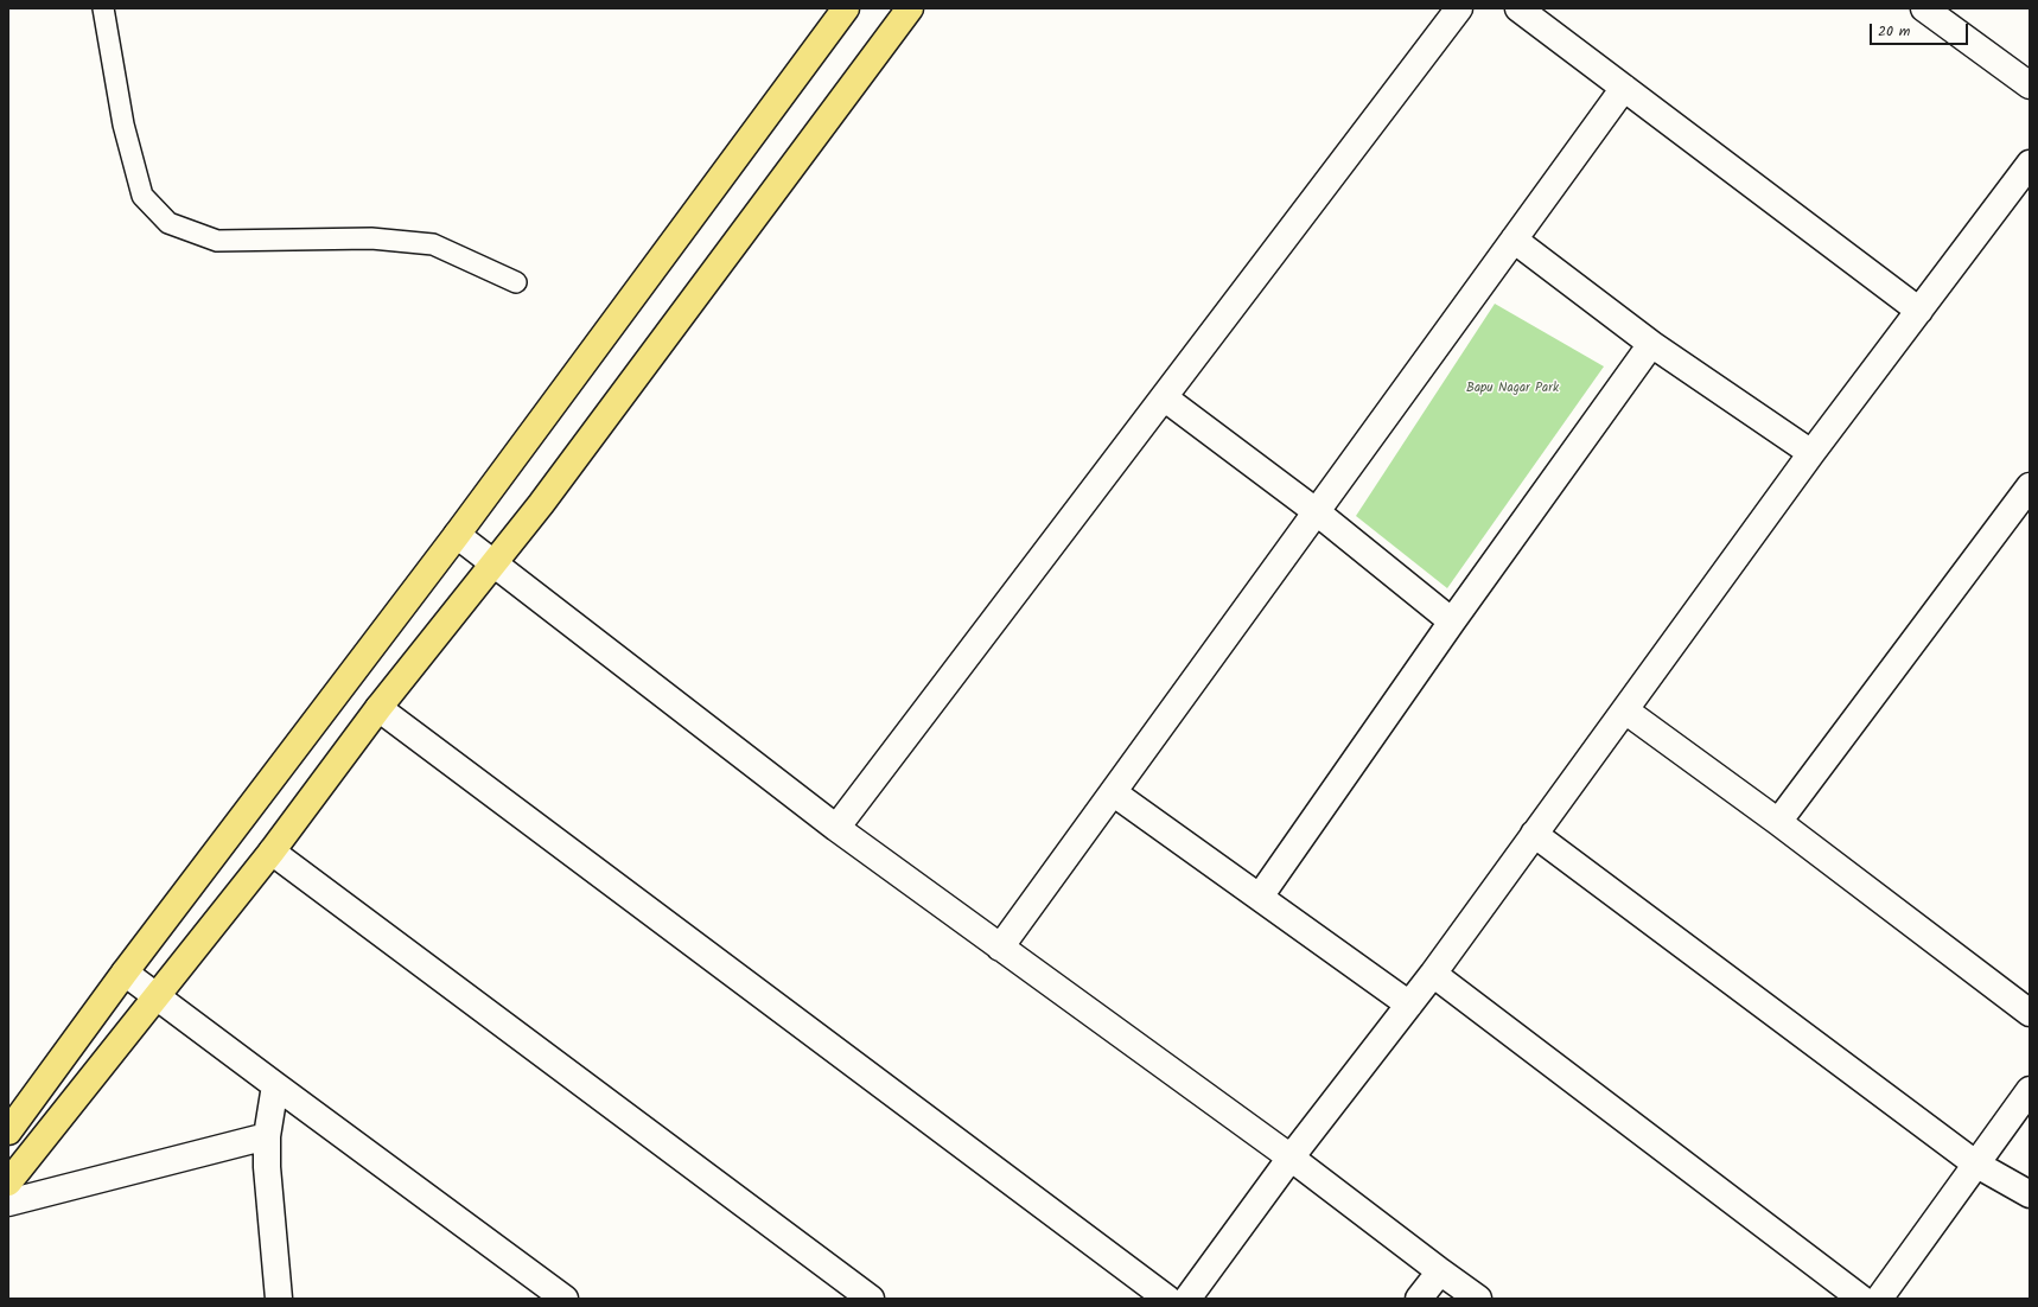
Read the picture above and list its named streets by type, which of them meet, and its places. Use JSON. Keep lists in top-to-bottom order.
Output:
{
  "parks": ["Bapu Nagar Park"],
  "scale_bar": "20 m"
}
